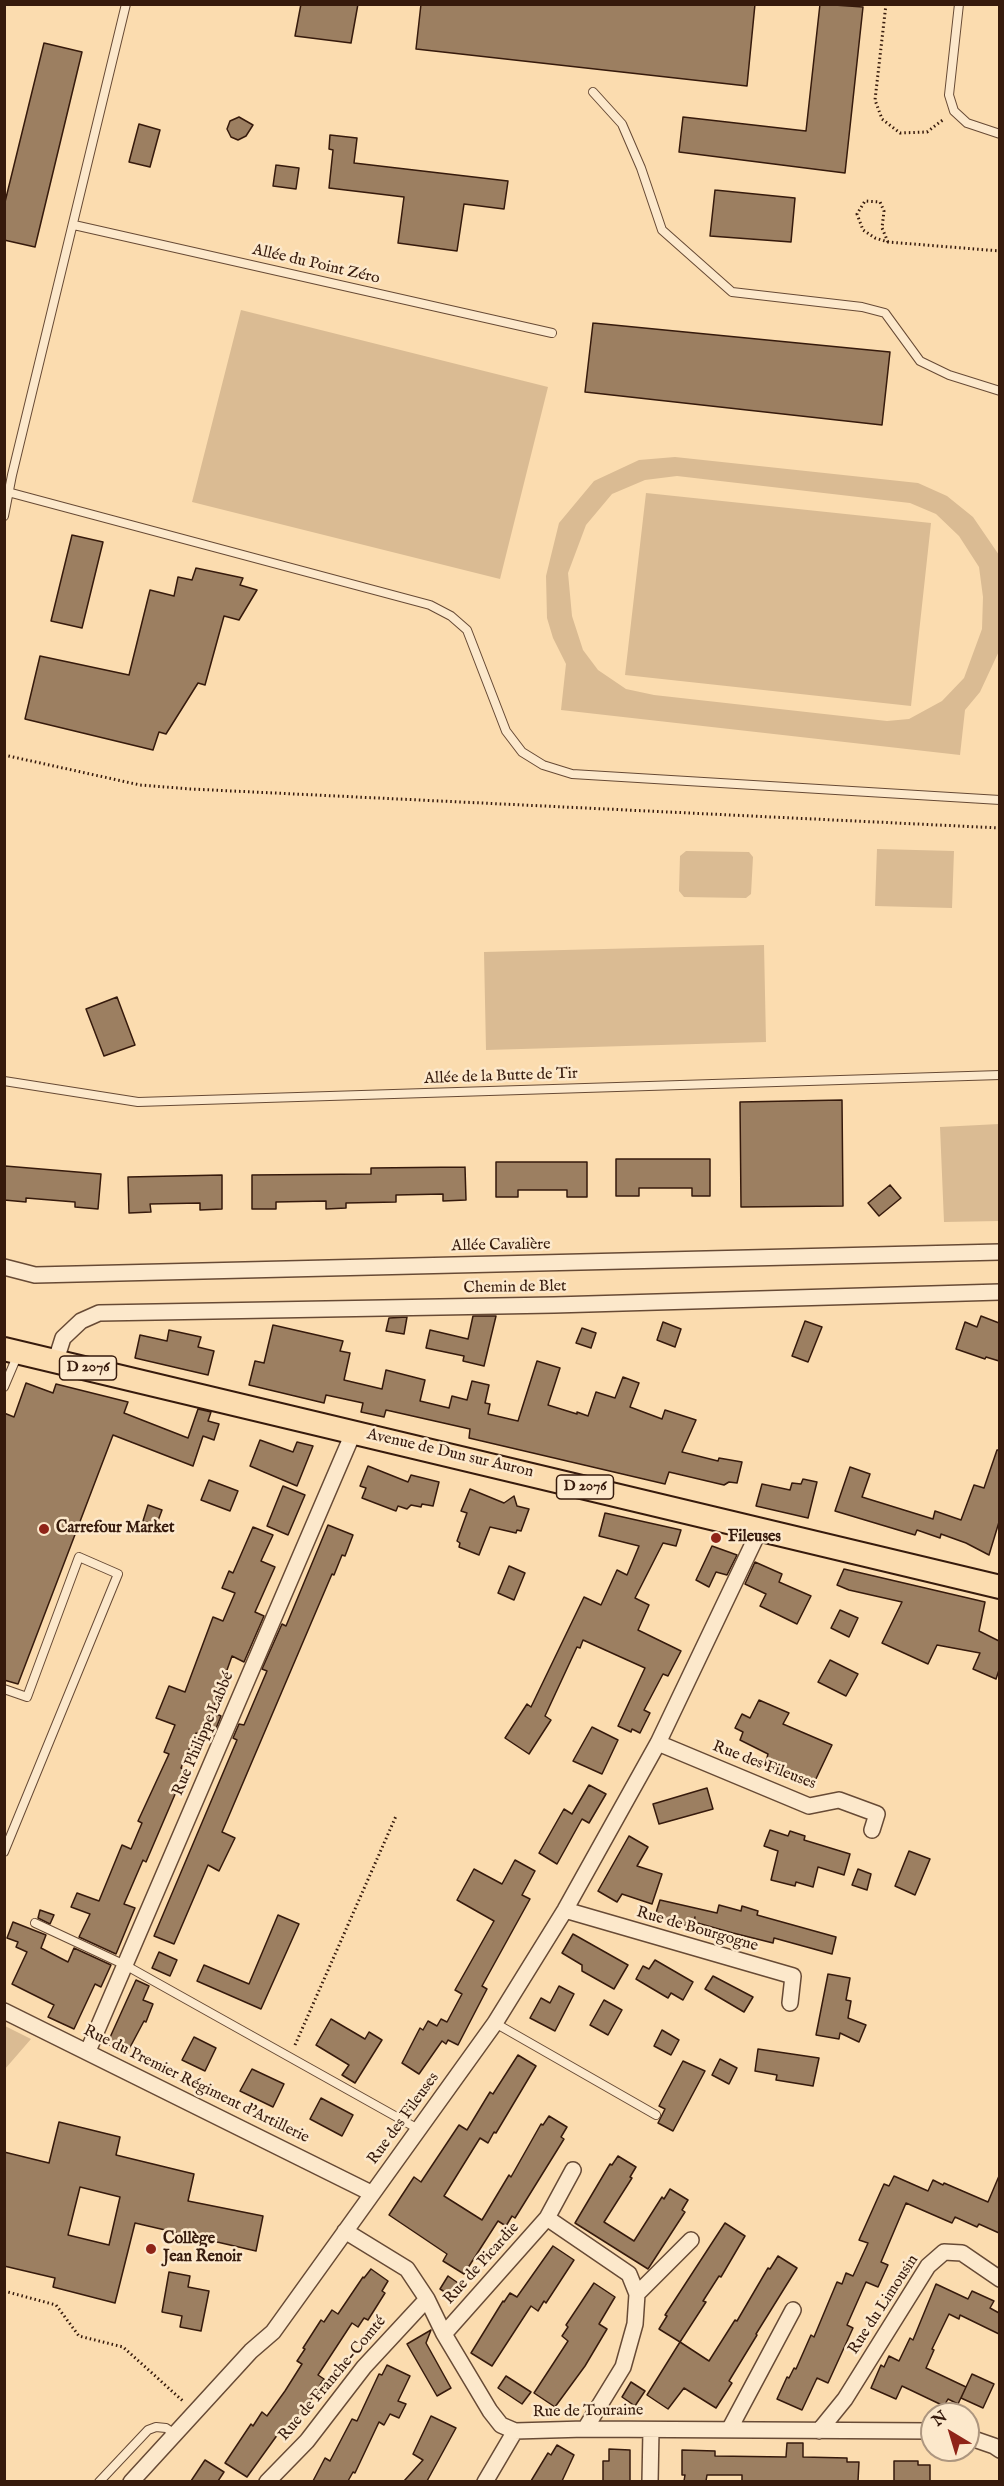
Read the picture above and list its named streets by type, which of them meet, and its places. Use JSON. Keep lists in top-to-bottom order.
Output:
{
  "streets": {
    "main road": ["D 2076", "Avenue de Dun sur Auron"],
    "street": [
      "Allée Cavalière",
      "Chemin de Blet",
      "Rue Philippe Labbé",
      "Rue des Fileuses",
      "Rue de Bourgogne",
      "Rue du Premier Régiment d'Artillerie",
      "Rue de Picardie",
      "Rue du Limousin",
      "Rue de Franche-Comté",
      "Rue de Touraine"
    ],
    "lane": ["Allée du Point Zéro", "Allée de la Butte de Tir"]
  },
  "crossings": [
    ["Chemin de Blet", "Avenue de Dun sur Auron"],
    ["Avenue de Dun sur Auron", "Rue Philippe Labbé"],
    ["Avenue de Dun sur Auron", "Rue des Fileuses"],
    ["Rue Philippe Labbé", "Rue du Premier Régiment d'Artillerie"],
    ["Rue des Fileuses", "Rue de Bourgogne"],
    ["Rue des Fileuses", "Rue du Premier Régiment d'Artillerie"],
    ["Rue des Fileuses", "Rue de Touraine"],
    ["Rue de Picardie", "Rue de Touraine"],
    ["Rue du Limousin", "Rue de Touraine"],
    ["Rue de Franche-Comté", "Rue de Touraine"]
  ],
  "places": ["Carrefour Market", "Fileuses", "Collège Jean Renoir"],
  "north": "top left"
}
